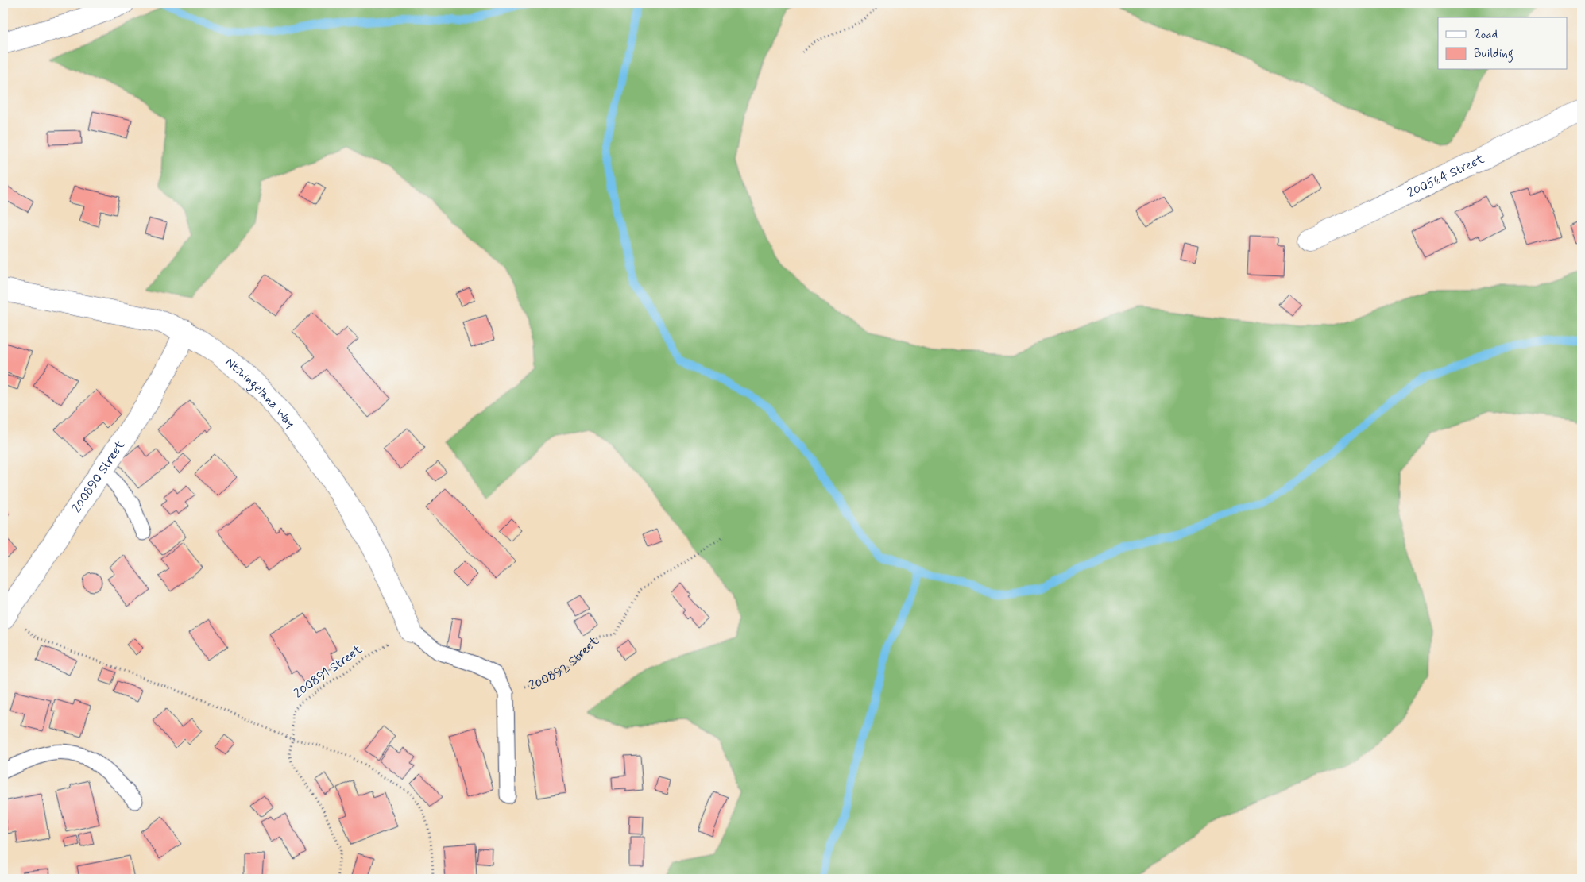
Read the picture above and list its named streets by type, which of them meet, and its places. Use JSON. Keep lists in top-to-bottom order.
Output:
{
  "streets": {
    "street": ["200564 Street", "Ntshingelana Way", "200890 Street"],
    "path": ["200892 Street", "200891 Street"]
  },
  "crossings": [
    ["Ntshingelana Way", "200890 Street"],
    ["Ntshingelana Way", "200891 Street"]
  ],
  "legend": ["Road", "Building"]
}
